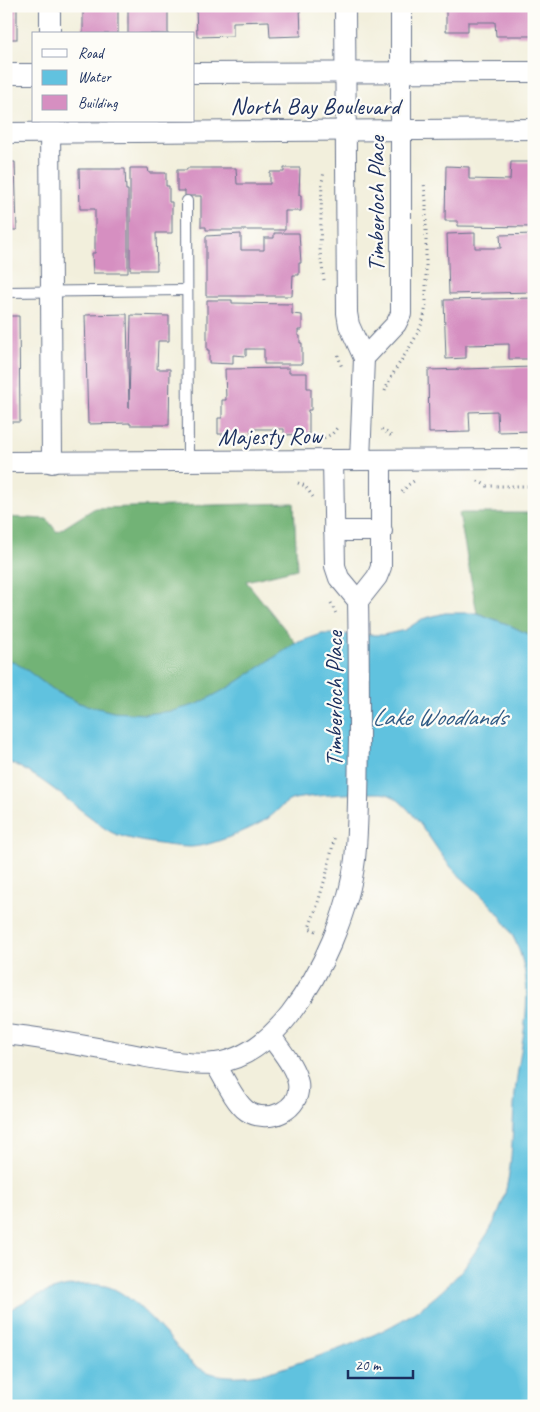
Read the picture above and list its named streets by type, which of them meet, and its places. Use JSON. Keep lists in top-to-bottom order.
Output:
{
  "streets": {
    "street": ["North Bay Boulevard", "Timberloch Place", "Majesty Row"]
  },
  "crossings": [
    ["North Bay Boulevard", "Timberloch Place"],
    ["Timberloch Place", "Majesty Row"]
  ],
  "water": ["Lake Woodlands"],
  "legend": ["Road", "Water", "Building"],
  "scale_bar": "20 m"
}
